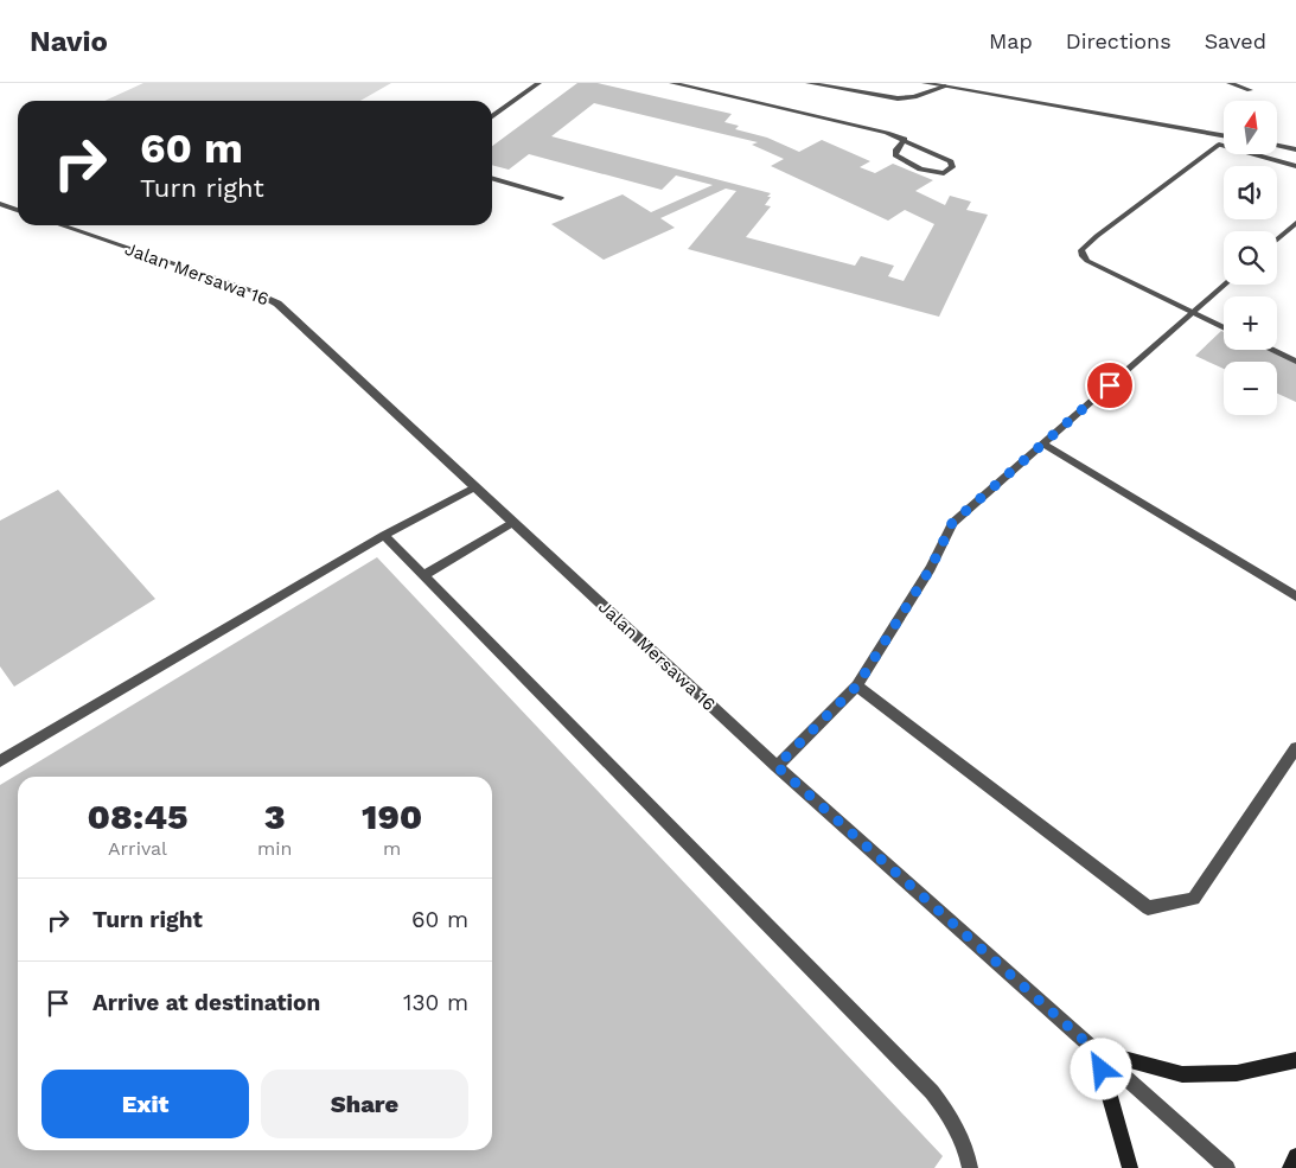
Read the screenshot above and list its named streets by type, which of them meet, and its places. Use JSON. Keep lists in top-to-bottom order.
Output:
{
  "streets": {
    "street": ["Jalan Mersawa 16"]
  },
  "north": "top",
  "page": {
    "header": "Navio",
    "nav": ["Map", "Directions", "Saved"],
    "map_buttons": ["+", "−"],
    "turn": ["60 m", "Turn right"],
    "eta": [
      "08:45",
      "Arrival",
      "3",
      "min",
      "190",
      "m"
    ],
    "list": [
      {
        "name": "Turn right",
        "value": "60 m"
      },
      {
        "name": "Arrive at destination",
        "value": "130 m"
      }
    ],
    "buttons": ["Exit", "Share"]
  }
}
